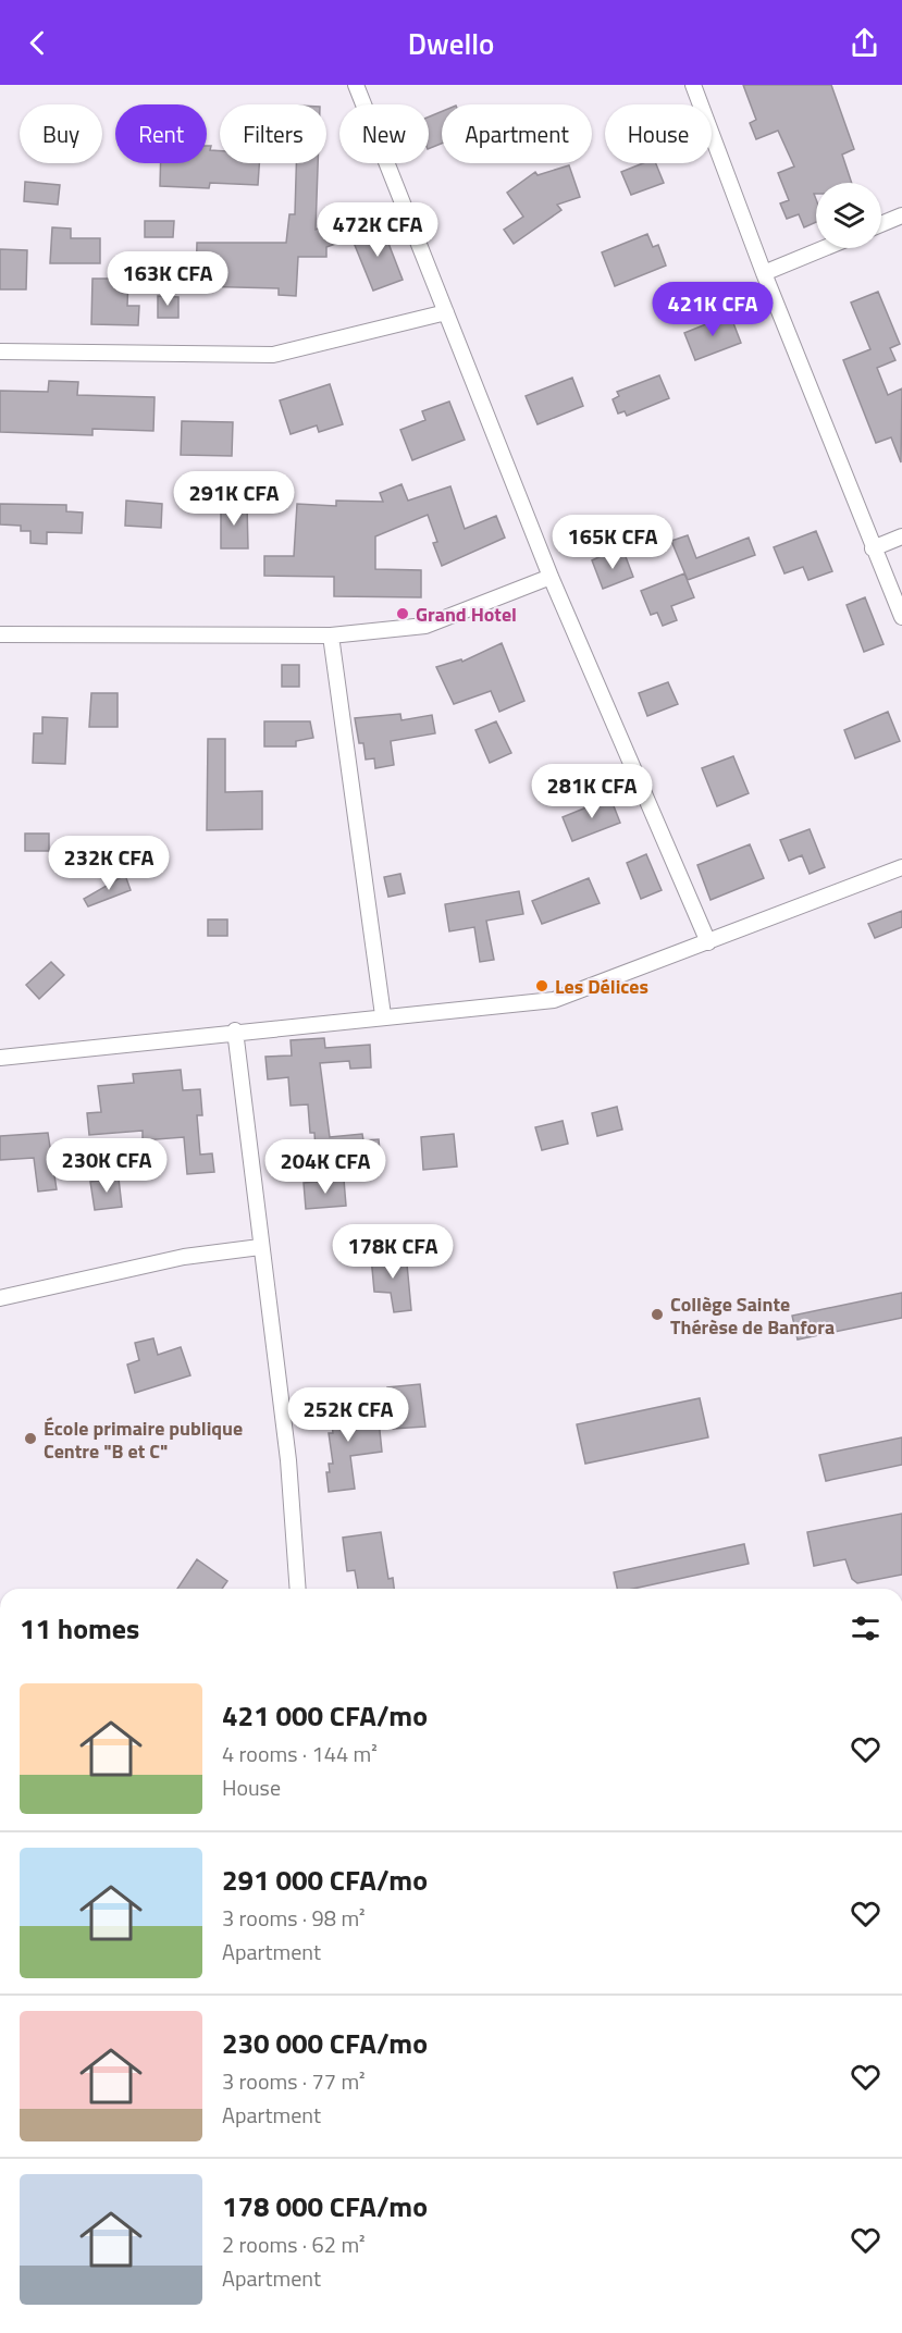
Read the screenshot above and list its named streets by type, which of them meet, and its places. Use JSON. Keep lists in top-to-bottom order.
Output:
{
  "places": [
    "Grand Hotel",
    "Les Délices",
    "Collège Sainte Thérèse de Banfora",
    "École primaire publique Centre \"B et C\""
  ],
  "page": {
    "header": "Dwello",
    "chip": [
      "Buy",
      "Rent",
      "Filters",
      "New",
      "Apartment",
      "House"
    ],
    "price": [
      "472K CFA",
      "163K CFA",
      "421K CFA",
      "291K CFA",
      "165K CFA",
      "281K CFA",
      "232K CFA",
      "230K CFA",
      "204K CFA",
      "178K CFA",
      "252K CFA"
    ],
    "heading": "11 homes",
    "list": [
      {
        "name": "421 000 CFA/mo",
        "note": "4 rooms · 144 m² · House"
      },
      {
        "name": "291 000 CFA/mo",
        "note": "3 rooms · 98 m² · Apartment"
      },
      {
        "name": "230 000 CFA/mo",
        "note": "3 rooms · 77 m² · Apartment"
      },
      {
        "name": "178 000 CFA/mo",
        "note": "2 rooms · 62 m² · Apartment"
      }
    ]
  }
}
